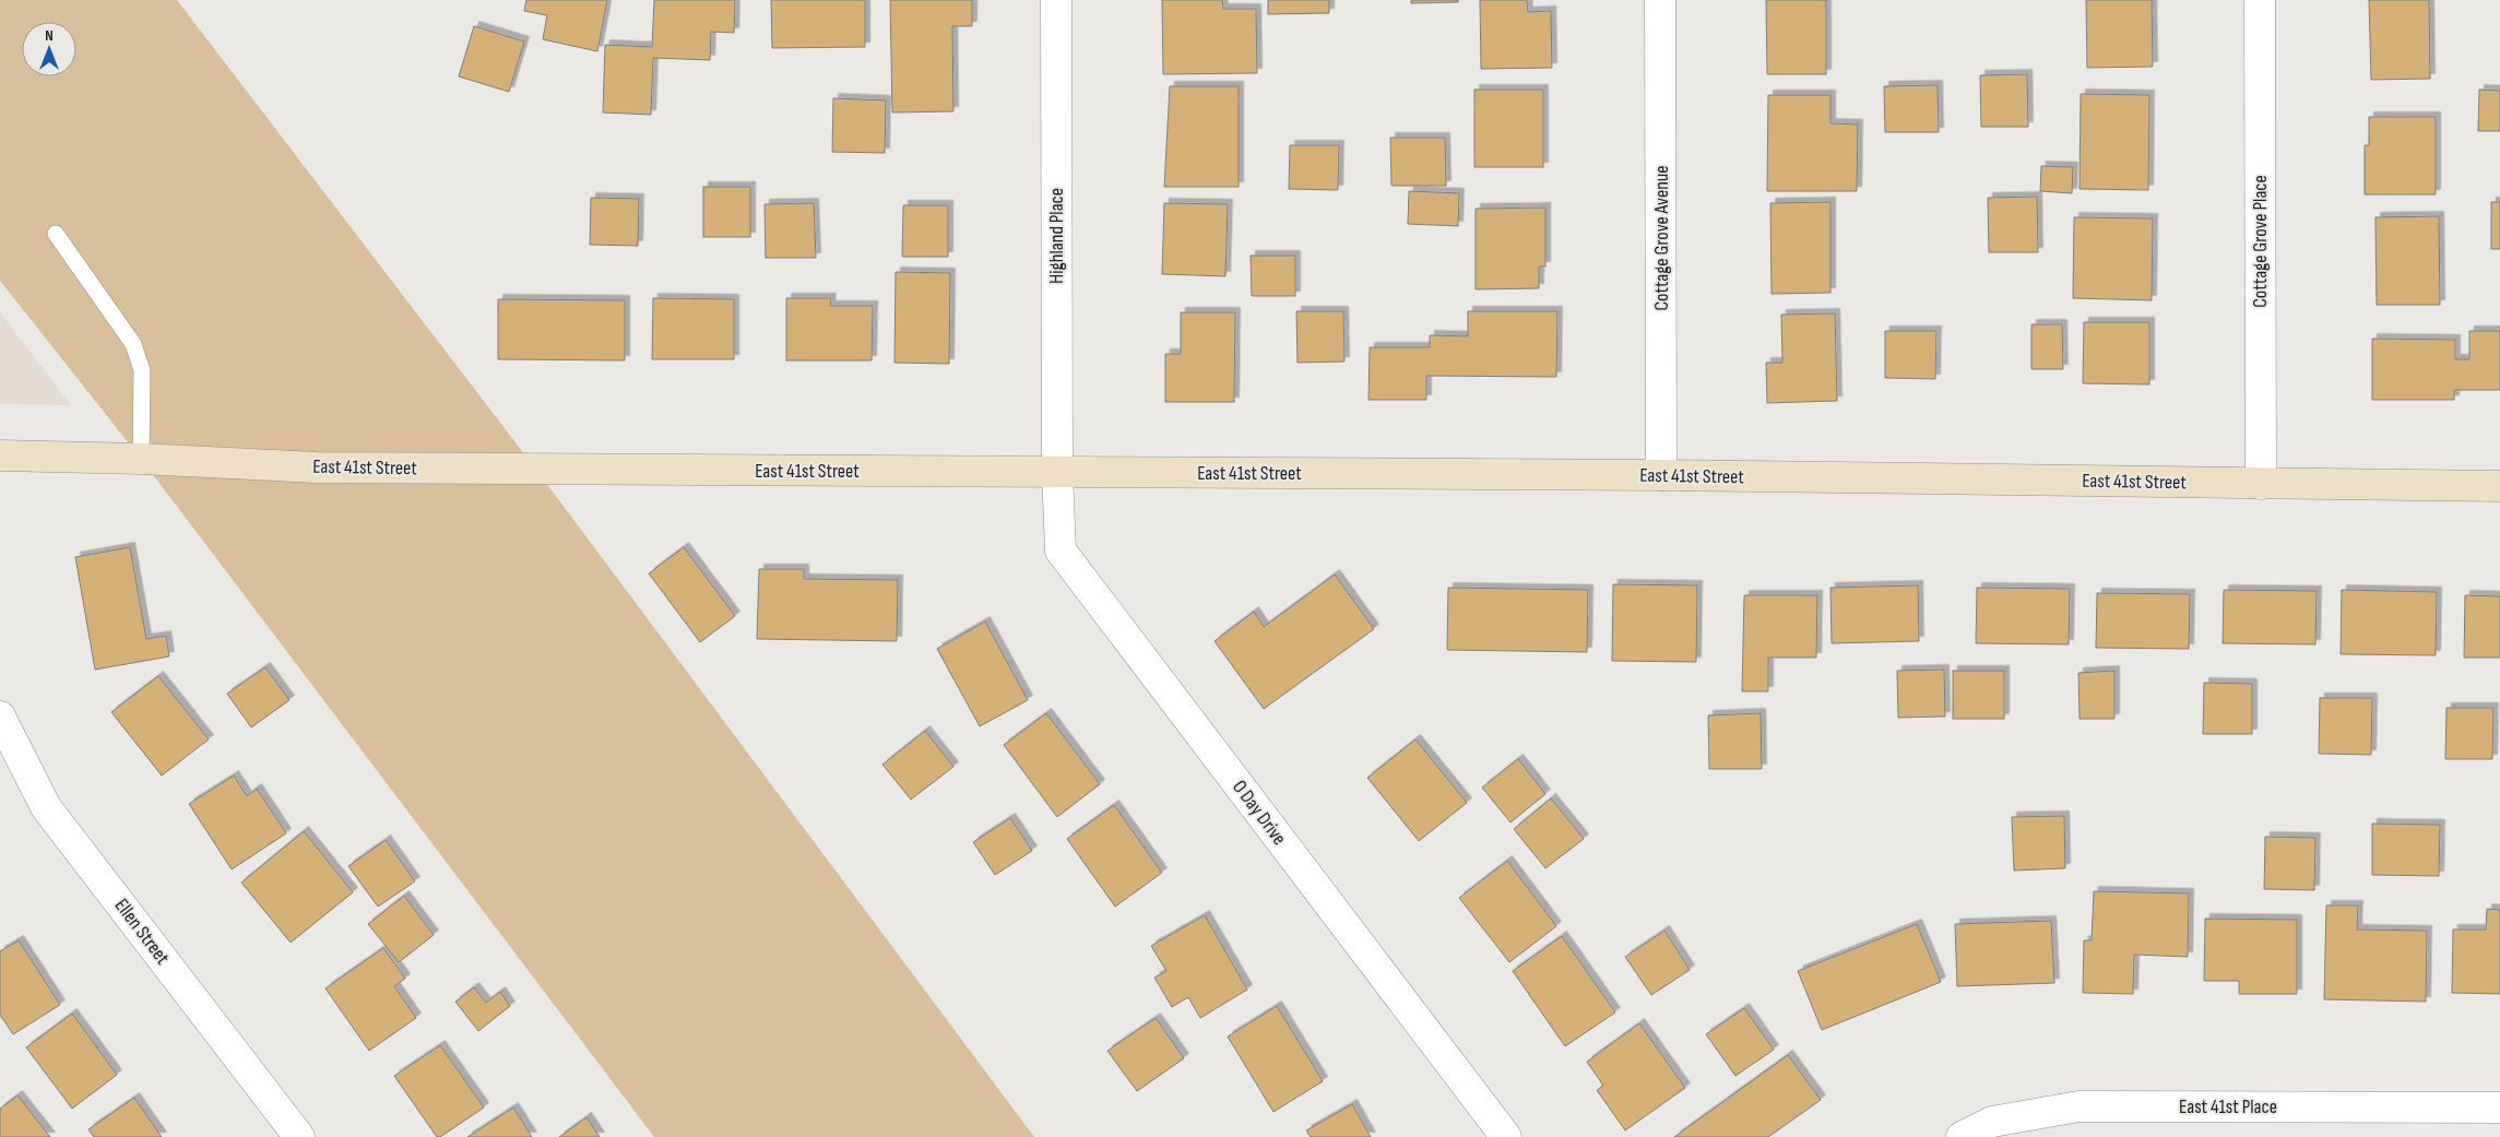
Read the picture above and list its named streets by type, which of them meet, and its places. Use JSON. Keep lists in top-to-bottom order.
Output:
{
  "streets": {
    "street": [
      "Highland Place",
      "Cottage Grove Avenue",
      "Cottage Grove Place",
      "East 41st Street",
      "O Day Drive",
      "Ellen Street",
      "East 41st Place"
    ]
  },
  "crossings": [
    ["Highland Place", "East 41st Street"],
    ["Highland Place", "O Day Drive"],
    ["Cottage Grove Avenue", "East 41st Street"],
    ["Cottage Grove Place", "East 41st Street"],
    ["East 41st Street", "O Day Drive"]
  ],
  "north": "top"
}
